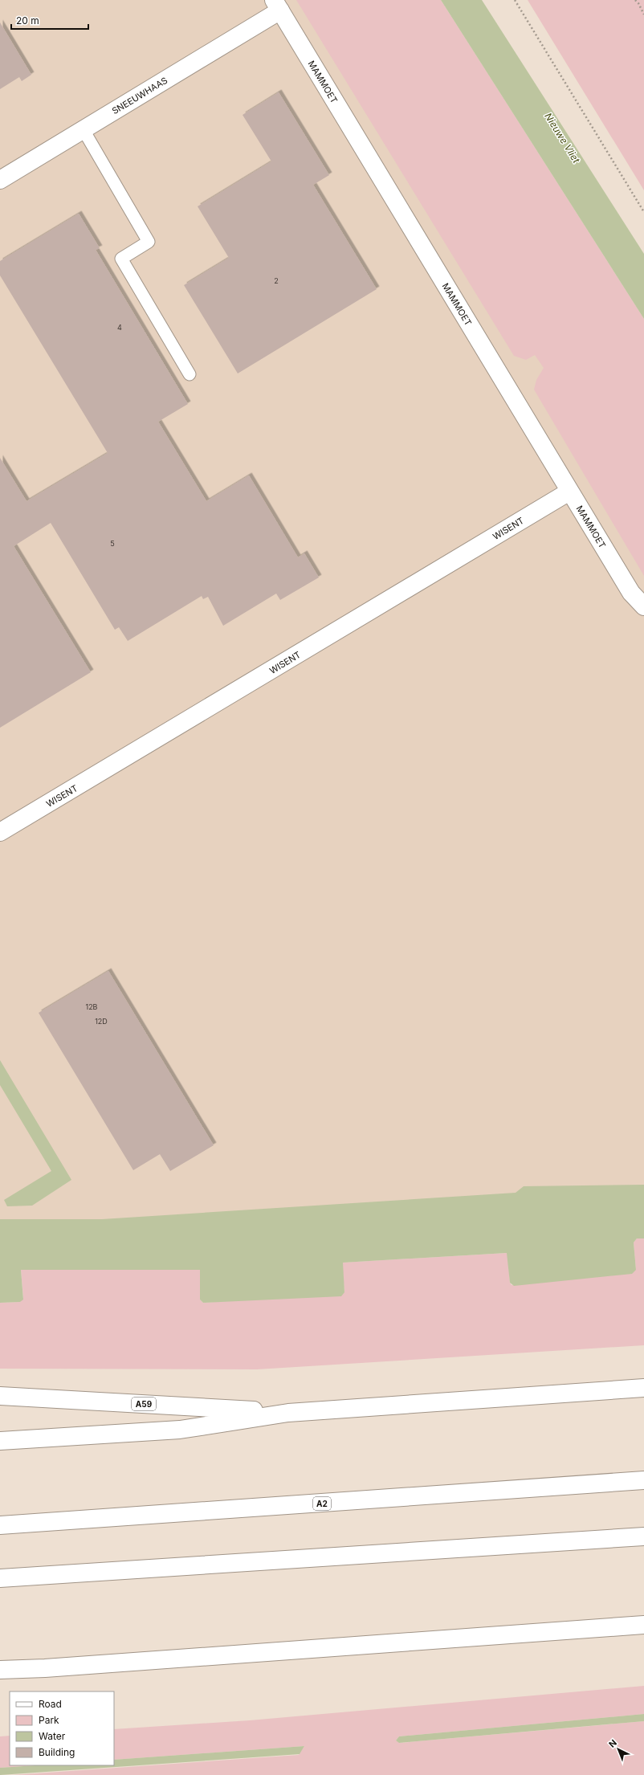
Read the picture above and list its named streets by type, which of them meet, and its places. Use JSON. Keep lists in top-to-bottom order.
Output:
{
  "streets": {
    "main road": [
      "MAMMOET",
      "SNEEUWHAAS",
      "WISENT",
      "A59",
      "A2"
    ]
  },
  "crossings": [
    ["MAMMOET", "SNEEUWHAAS"],
    ["MAMMOET", "WISENT"]
  ],
  "water": ["Nieuwe Vliet"],
  "house_numbers": [
    "2",
    "4",
    "5",
    "12B",
    "12D"
  ],
  "legend": [
    "Road",
    "Park",
    "Water",
    "Building"
  ],
  "scale_bar": "20 m",
  "north": "top left"
}
